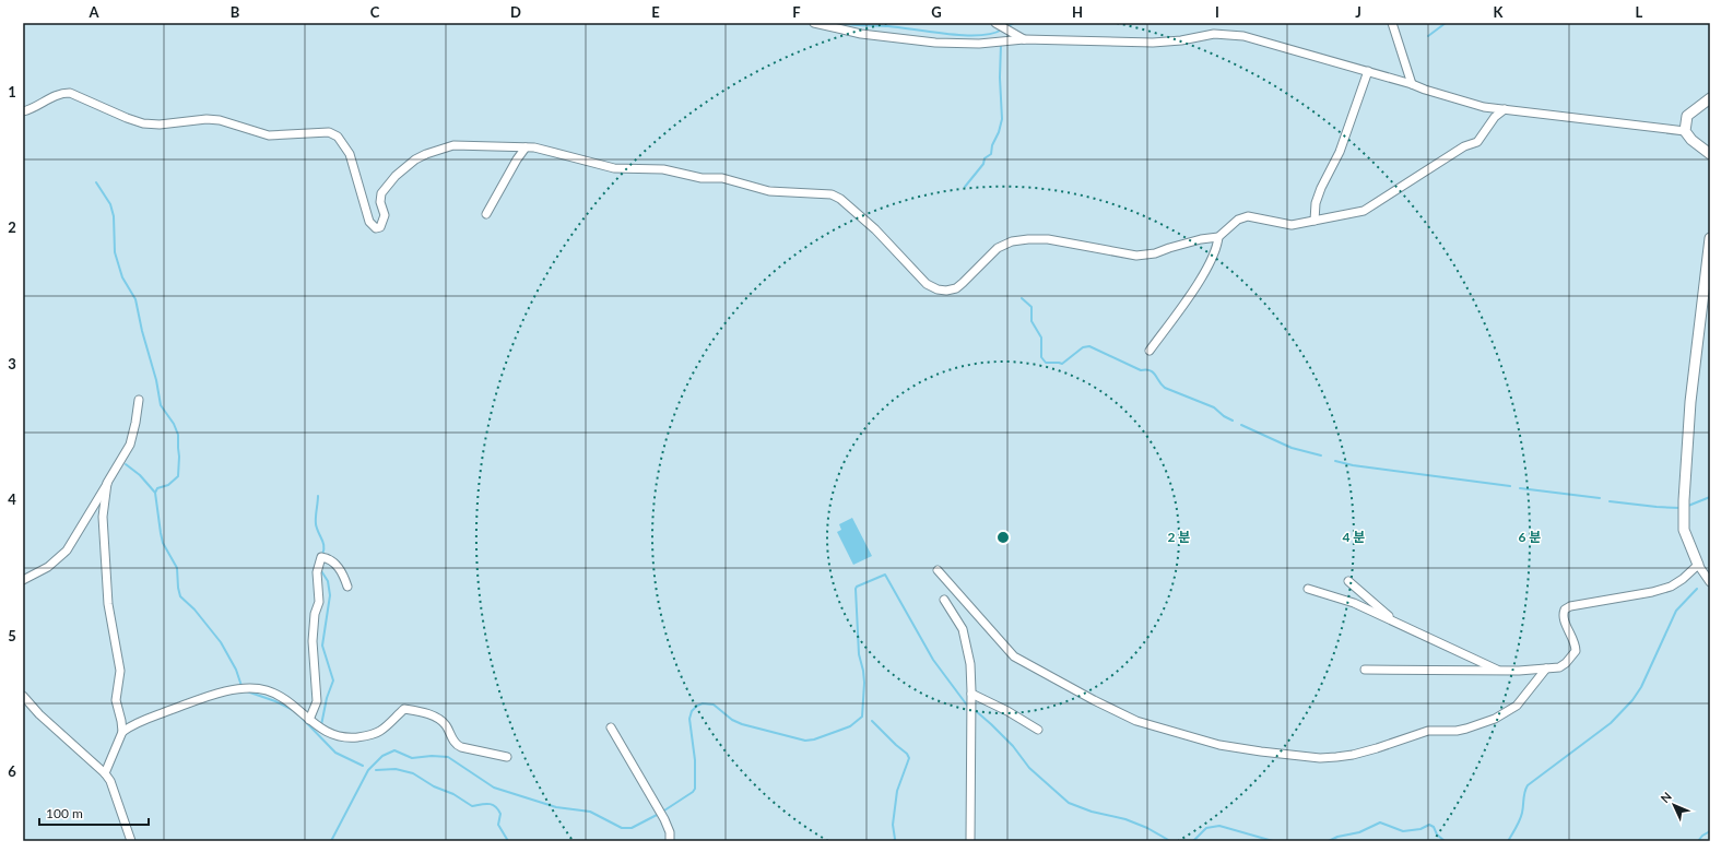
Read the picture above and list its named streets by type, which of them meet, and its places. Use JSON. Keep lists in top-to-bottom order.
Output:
{
  "scale_bar": "100 m",
  "north": "top left",
  "grid": {
    "columns": [
      "A",
      "B",
      "C",
      "D",
      "E",
      "F",
      "G",
      "H",
      "I",
      "J",
      "K",
      "L"
    ],
    "rows": [
      "1",
      "2",
      "3",
      "4",
      "5",
      "6"
    ]
  },
  "rings": ["2 분", "4 분", "6 분"]
}
